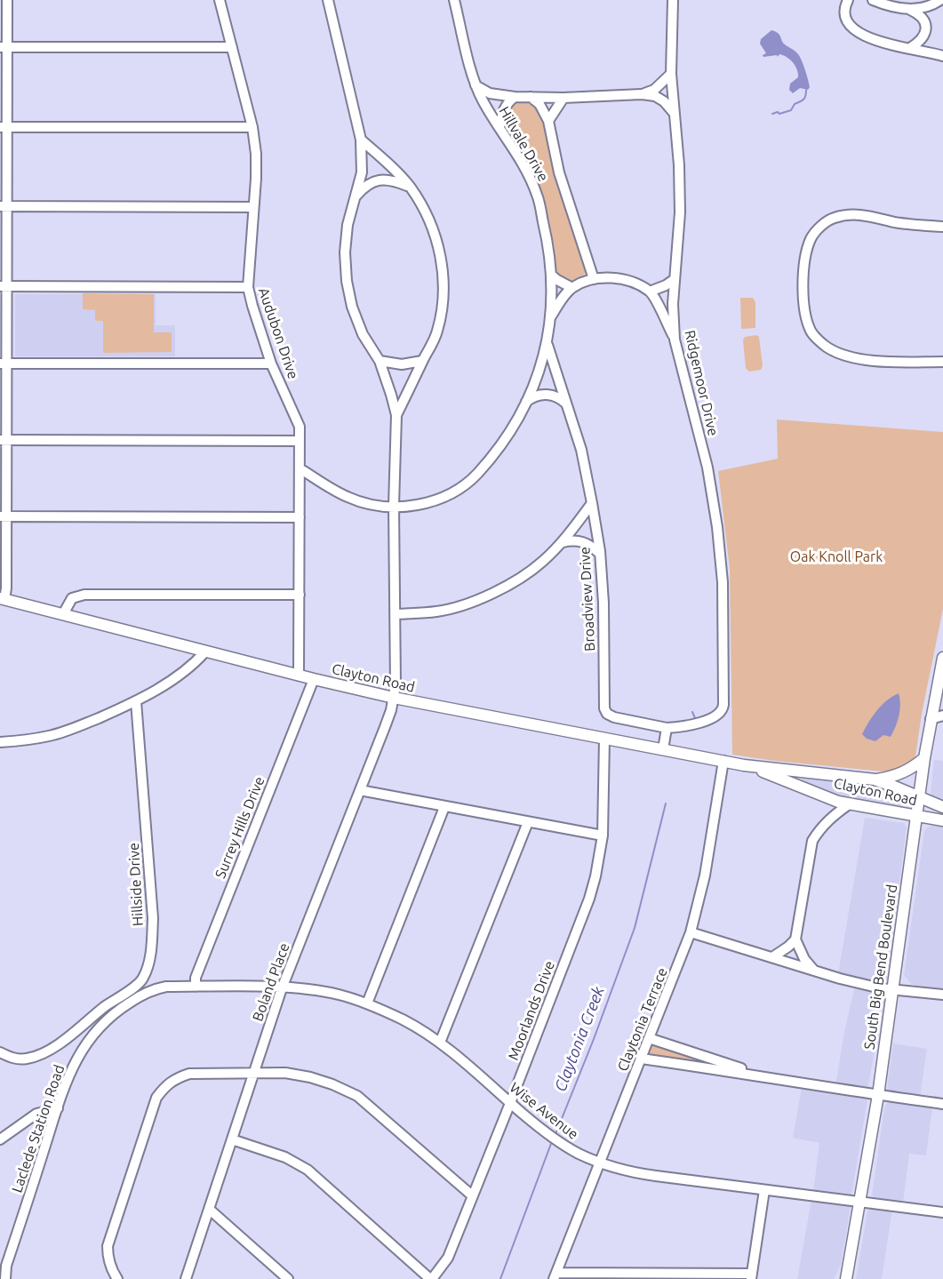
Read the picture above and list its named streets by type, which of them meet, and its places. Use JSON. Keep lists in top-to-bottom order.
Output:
{
  "streets": {
    "main road": ["Clayton Road", "South Big Bend Boulevard"],
    "street": [
      "Hillvale Drive",
      "Audubon Drive",
      "Ridgemoor Drive",
      "Broadview Drive",
      "Surrey Hills Drive",
      "Hillside Drive",
      "Boland Place",
      "Moorlands Drive",
      "Claytonia Terrace",
      "Wise Avenue",
      "Laclede Station Road"
    ]
  },
  "crossings": [
    ["Hillvale Drive", "Audubon Drive"],
    ["Hillvale Drive", "Broadview Drive"],
    ["Hillvale Drive", "Boland Place"],
    ["Audubon Drive", "Clayton Road"],
    ["Ridgemoor Drive", "Broadview Drive"],
    ["Clayton Road", "Surrey Hills Drive"],
    ["Clayton Road", "South Big Bend Boulevard"],
    ["Clayton Road", "Boland Place"],
    ["Clayton Road", "Moorlands Drive"],
    ["Clayton Road", "Claytonia Terrace"],
    ["Surrey Hills Drive", "Laclede Station Road"],
    ["South Big Bend Boulevard", "Wise Avenue"],
    ["Boland Place", "Wise Avenue"],
    ["Boland Place", "Laclede Station Road"],
    ["Moorlands Drive", "Wise Avenue"],
    ["Claytonia Terrace", "Wise Avenue"],
    ["Wise Avenue", "Laclede Station Road"]
  ],
  "water": ["Claytonia Creek"],
  "parks": ["Oak Knoll Park"]
}
